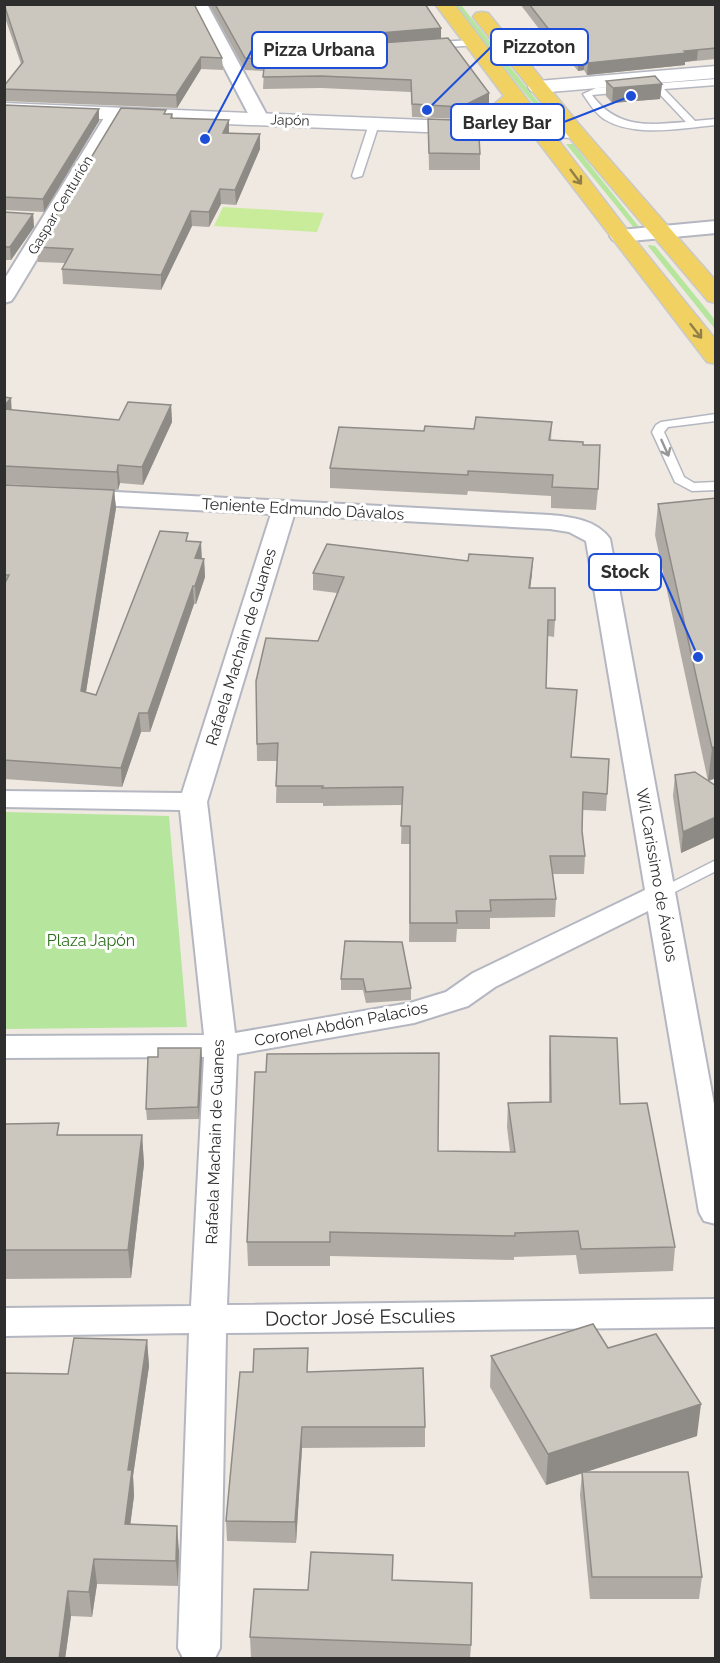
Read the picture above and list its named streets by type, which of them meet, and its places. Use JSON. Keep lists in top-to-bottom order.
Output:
{
  "streets": {
    "street": [
      "Japón",
      "Gaspar Centurión",
      "Teniente Edmundo Dávalos",
      "Rafaela Machain de Guanes",
      "Wil Carissimo de Ávalos",
      "Coronel Abdón Palacios",
      "Doctor José Esculies"
    ]
  },
  "crossings": [
    ["Japón", "Gaspar Centurión"],
    ["Teniente Edmundo Dávalos", "Rafaela Machain de Guanes"],
    ["Teniente Edmundo Dávalos", "Wil Carissimo de Ávalos"],
    ["Rafaela Machain de Guanes", "Coronel Abdón Palacios"],
    ["Rafaela Machain de Guanes", "Doctor José Esculies"],
    ["Wil Carissimo de Ávalos", "Coronel Abdón Palacios"]
  ],
  "parks": ["Plaza Japón"],
  "places": [
    "Barley Bar",
    "Pizzoton",
    "Pizza Urbana",
    "Stock"
  ]
}
